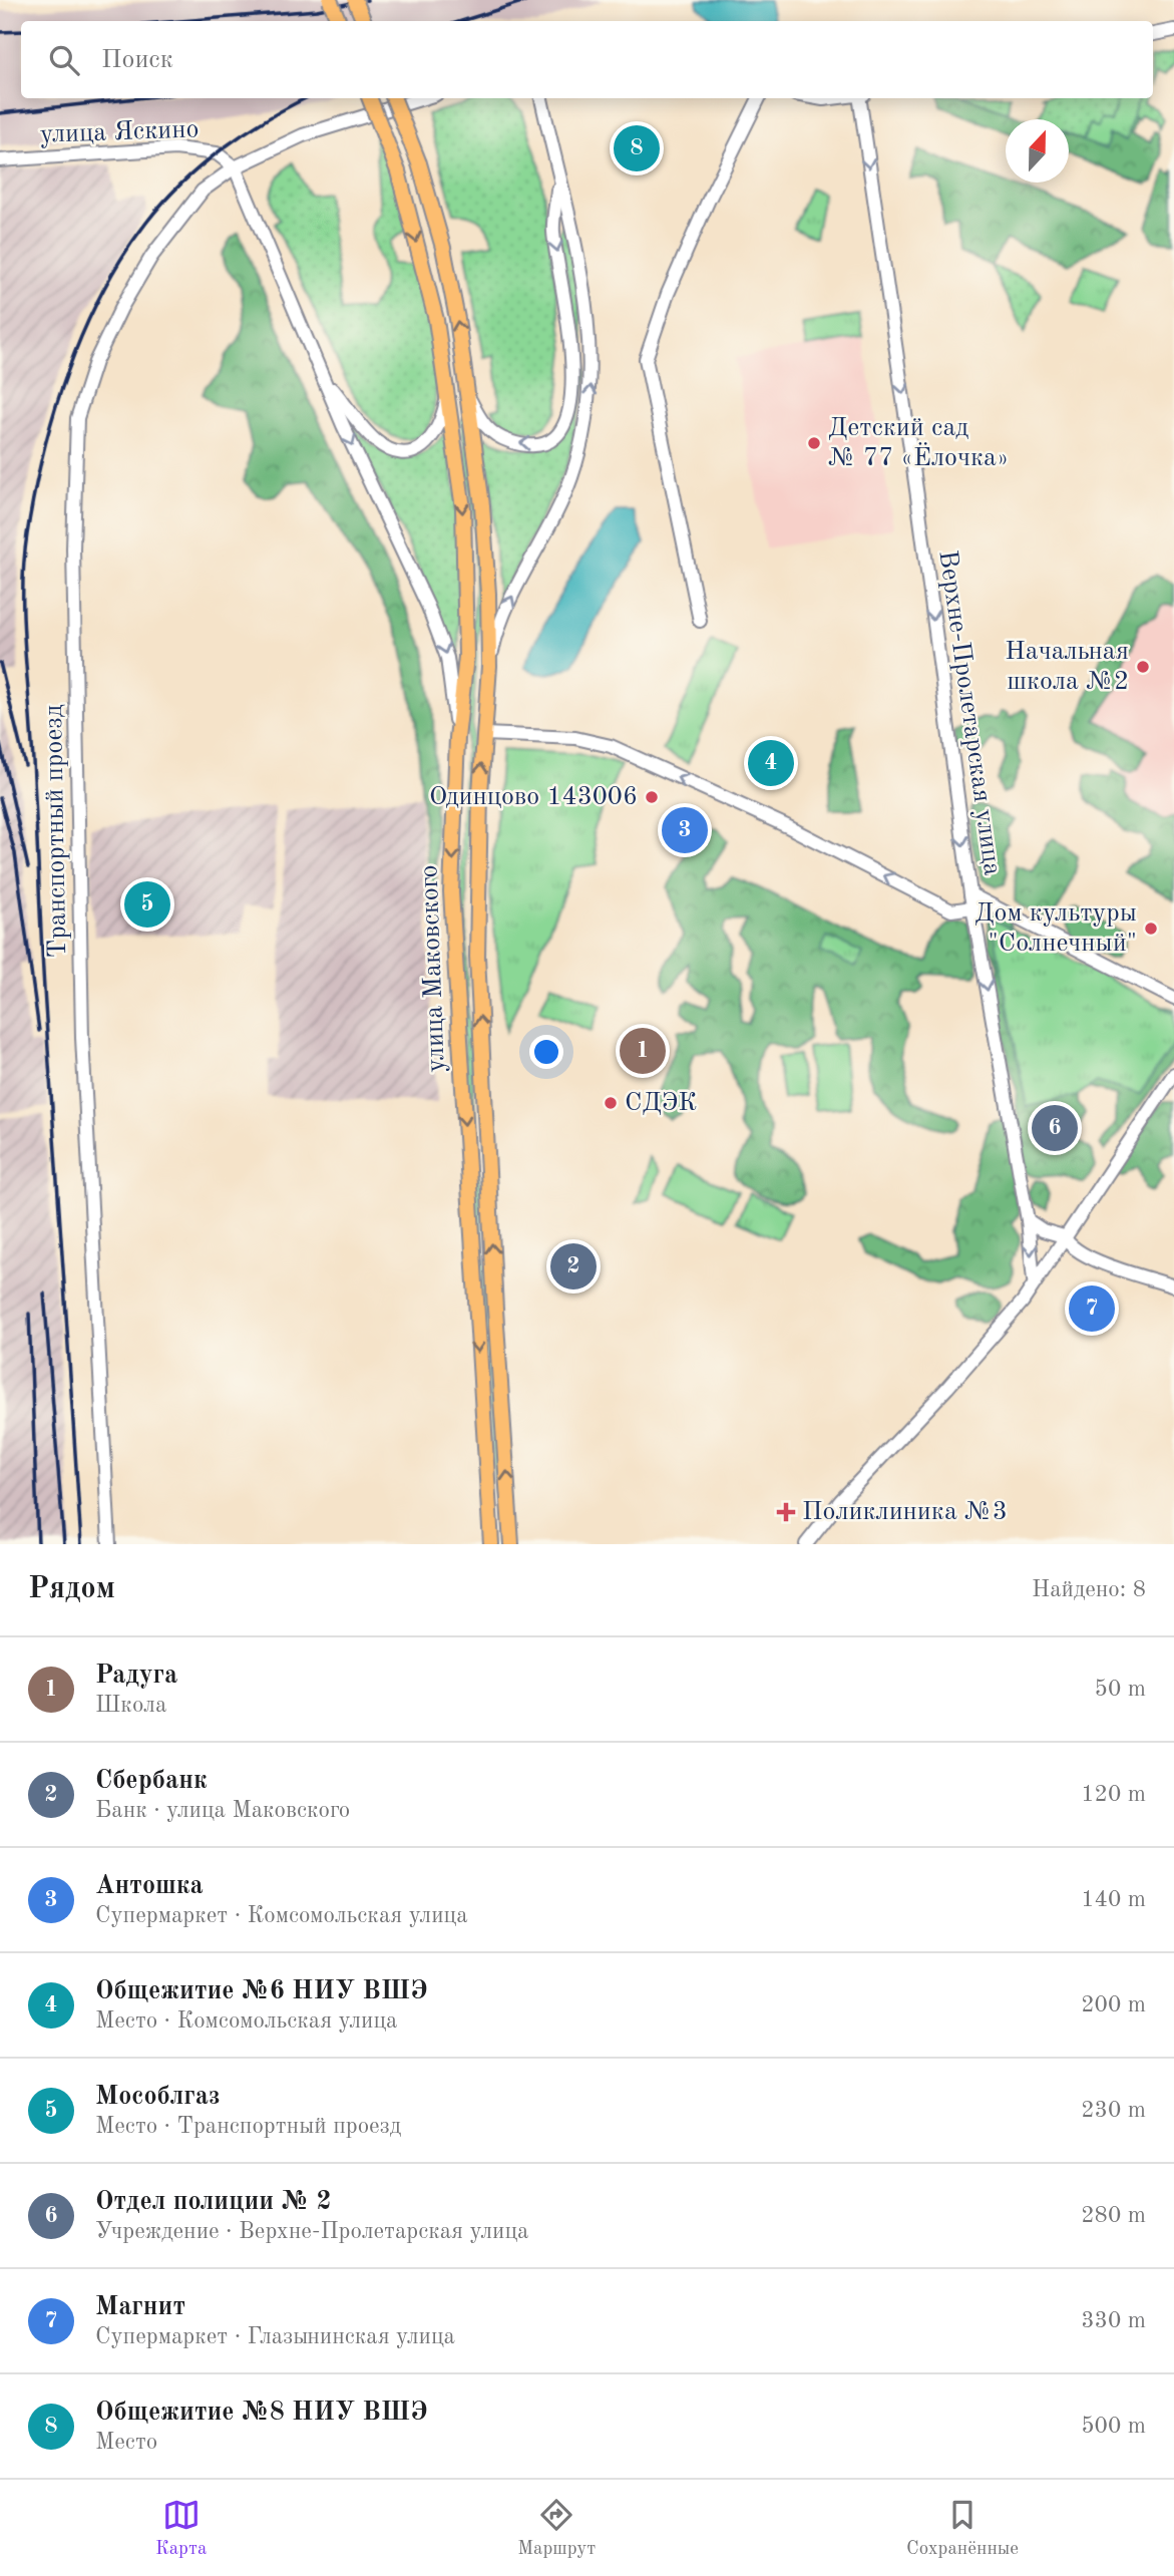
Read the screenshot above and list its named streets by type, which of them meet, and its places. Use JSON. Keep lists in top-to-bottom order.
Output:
{
  "streets": {
    "main road": ["улица Маковского"],
    "street": ["улица Яскино", "Верхне-Пролетарская улица", "Транспортный проезд"]
  },
  "crossings": [
    ["улица Яскино", "Транспортный проезд"]
  ],
  "one_way": ["Верхне-Пролетарская улица"],
  "places": {
    "other": [
      "Детский сад № 77 «Ёлочка»",
      "Начальная школа №2",
      "Одинцово 143006",
      "Дом культуры \"Солнечный\"",
      "СДЭК"
    ],
    "health": ["Поликлиника №3"]
  },
  "north": "top",
  "page": {
    "search": "Поиск",
    "pins": [
      "8",
      "4",
      "3",
      "5",
      "1",
      "6",
      "2",
      "7"
    ],
    "heading": ["Рядом", "Найдено: 8"],
    "list": [
      {
        "mark": "1",
        "name": "Радуга",
        "note": "Школа",
        "value": "50 m"
      },
      {
        "mark": "2",
        "name": "Сбербанк",
        "note": "Банк · улица Маковского",
        "value": "120 m"
      },
      {
        "mark": "3",
        "name": "Антошка",
        "note": "Супермаркет · Комсомольская улица",
        "value": "140 m"
      },
      {
        "mark": "4",
        "name": "Общежитие №6 НИУ ВШЭ",
        "note": "Место · Комсомольская улица",
        "value": "200 m"
      },
      {
        "mark": "5",
        "name": "Мособлгаз",
        "note": "Место · Транспортный проезд",
        "value": "230 m"
      },
      {
        "mark": "6",
        "name": "Отдел полиции № 2",
        "note": "Учреждение · Верхне-Пролетарская улица",
        "value": "280 m"
      },
      {
        "mark": "7",
        "name": "Магнит",
        "note": "Супермаркет · Глазынинская улица",
        "value": "330 m"
      },
      {
        "mark": "8",
        "name": "Общежитие №8 НИУ ВШЭ",
        "note": "Место",
        "value": "500 m"
      }
    ],
    "nav": ["Карта", "Маршрут", "Сохранённые"]
  }
}
